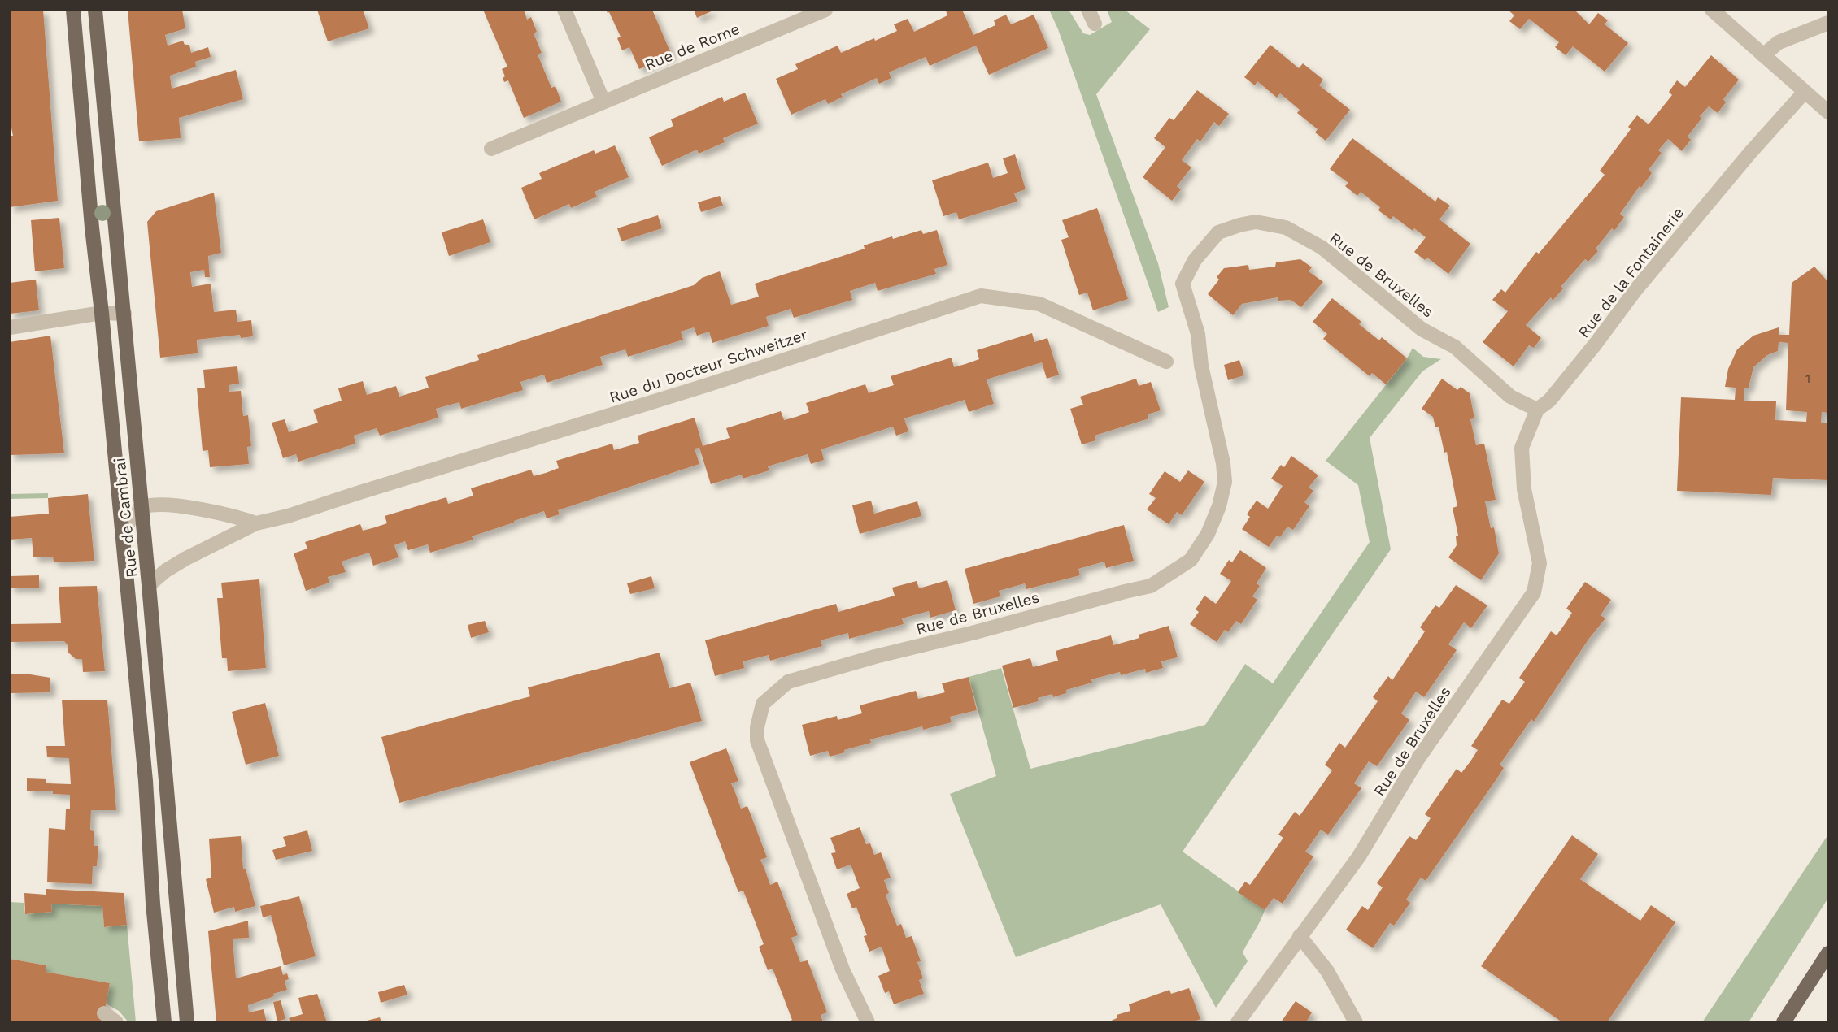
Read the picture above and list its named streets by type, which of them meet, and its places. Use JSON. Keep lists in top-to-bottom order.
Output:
{
  "streets": {
    "main road": ["Rue de Cambrai"],
    "street": [
      "Rue de Rome",
      "Rue de la Fontainerie",
      "Rue de Bruxelles",
      "Rue du Docteur Schweitzer"
    ]
  },
  "crossings": [
    ["Rue de la Fontainerie", "Rue de Bruxelles"],
    ["Rue du Docteur Schweitzer", "Rue de Cambrai"]
  ],
  "house_numbers": ["1"]
}
